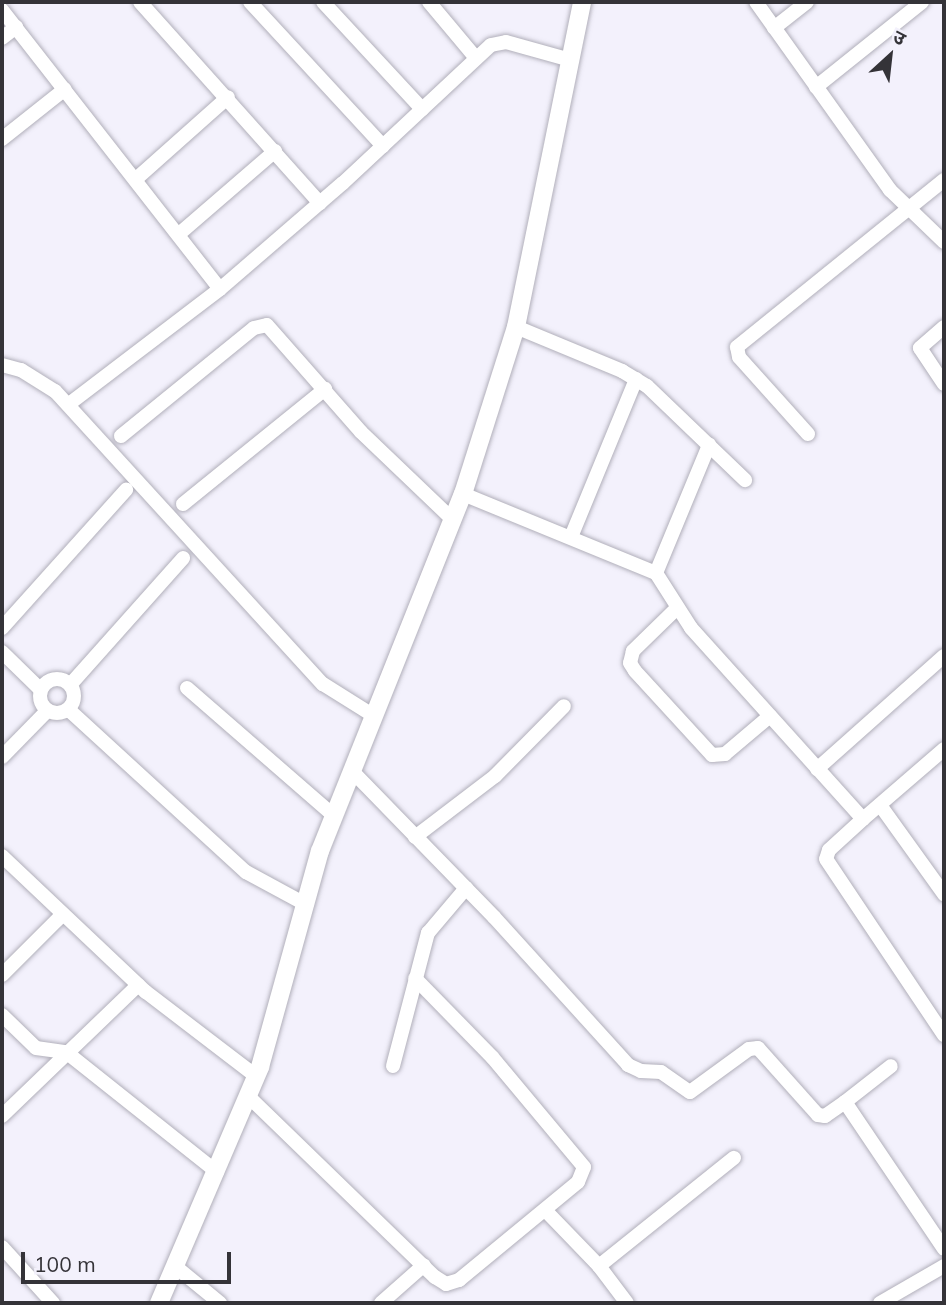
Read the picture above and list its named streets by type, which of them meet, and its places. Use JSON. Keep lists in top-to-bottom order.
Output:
{
  "scale_bar": "100 m",
  "north": "top right"
}
